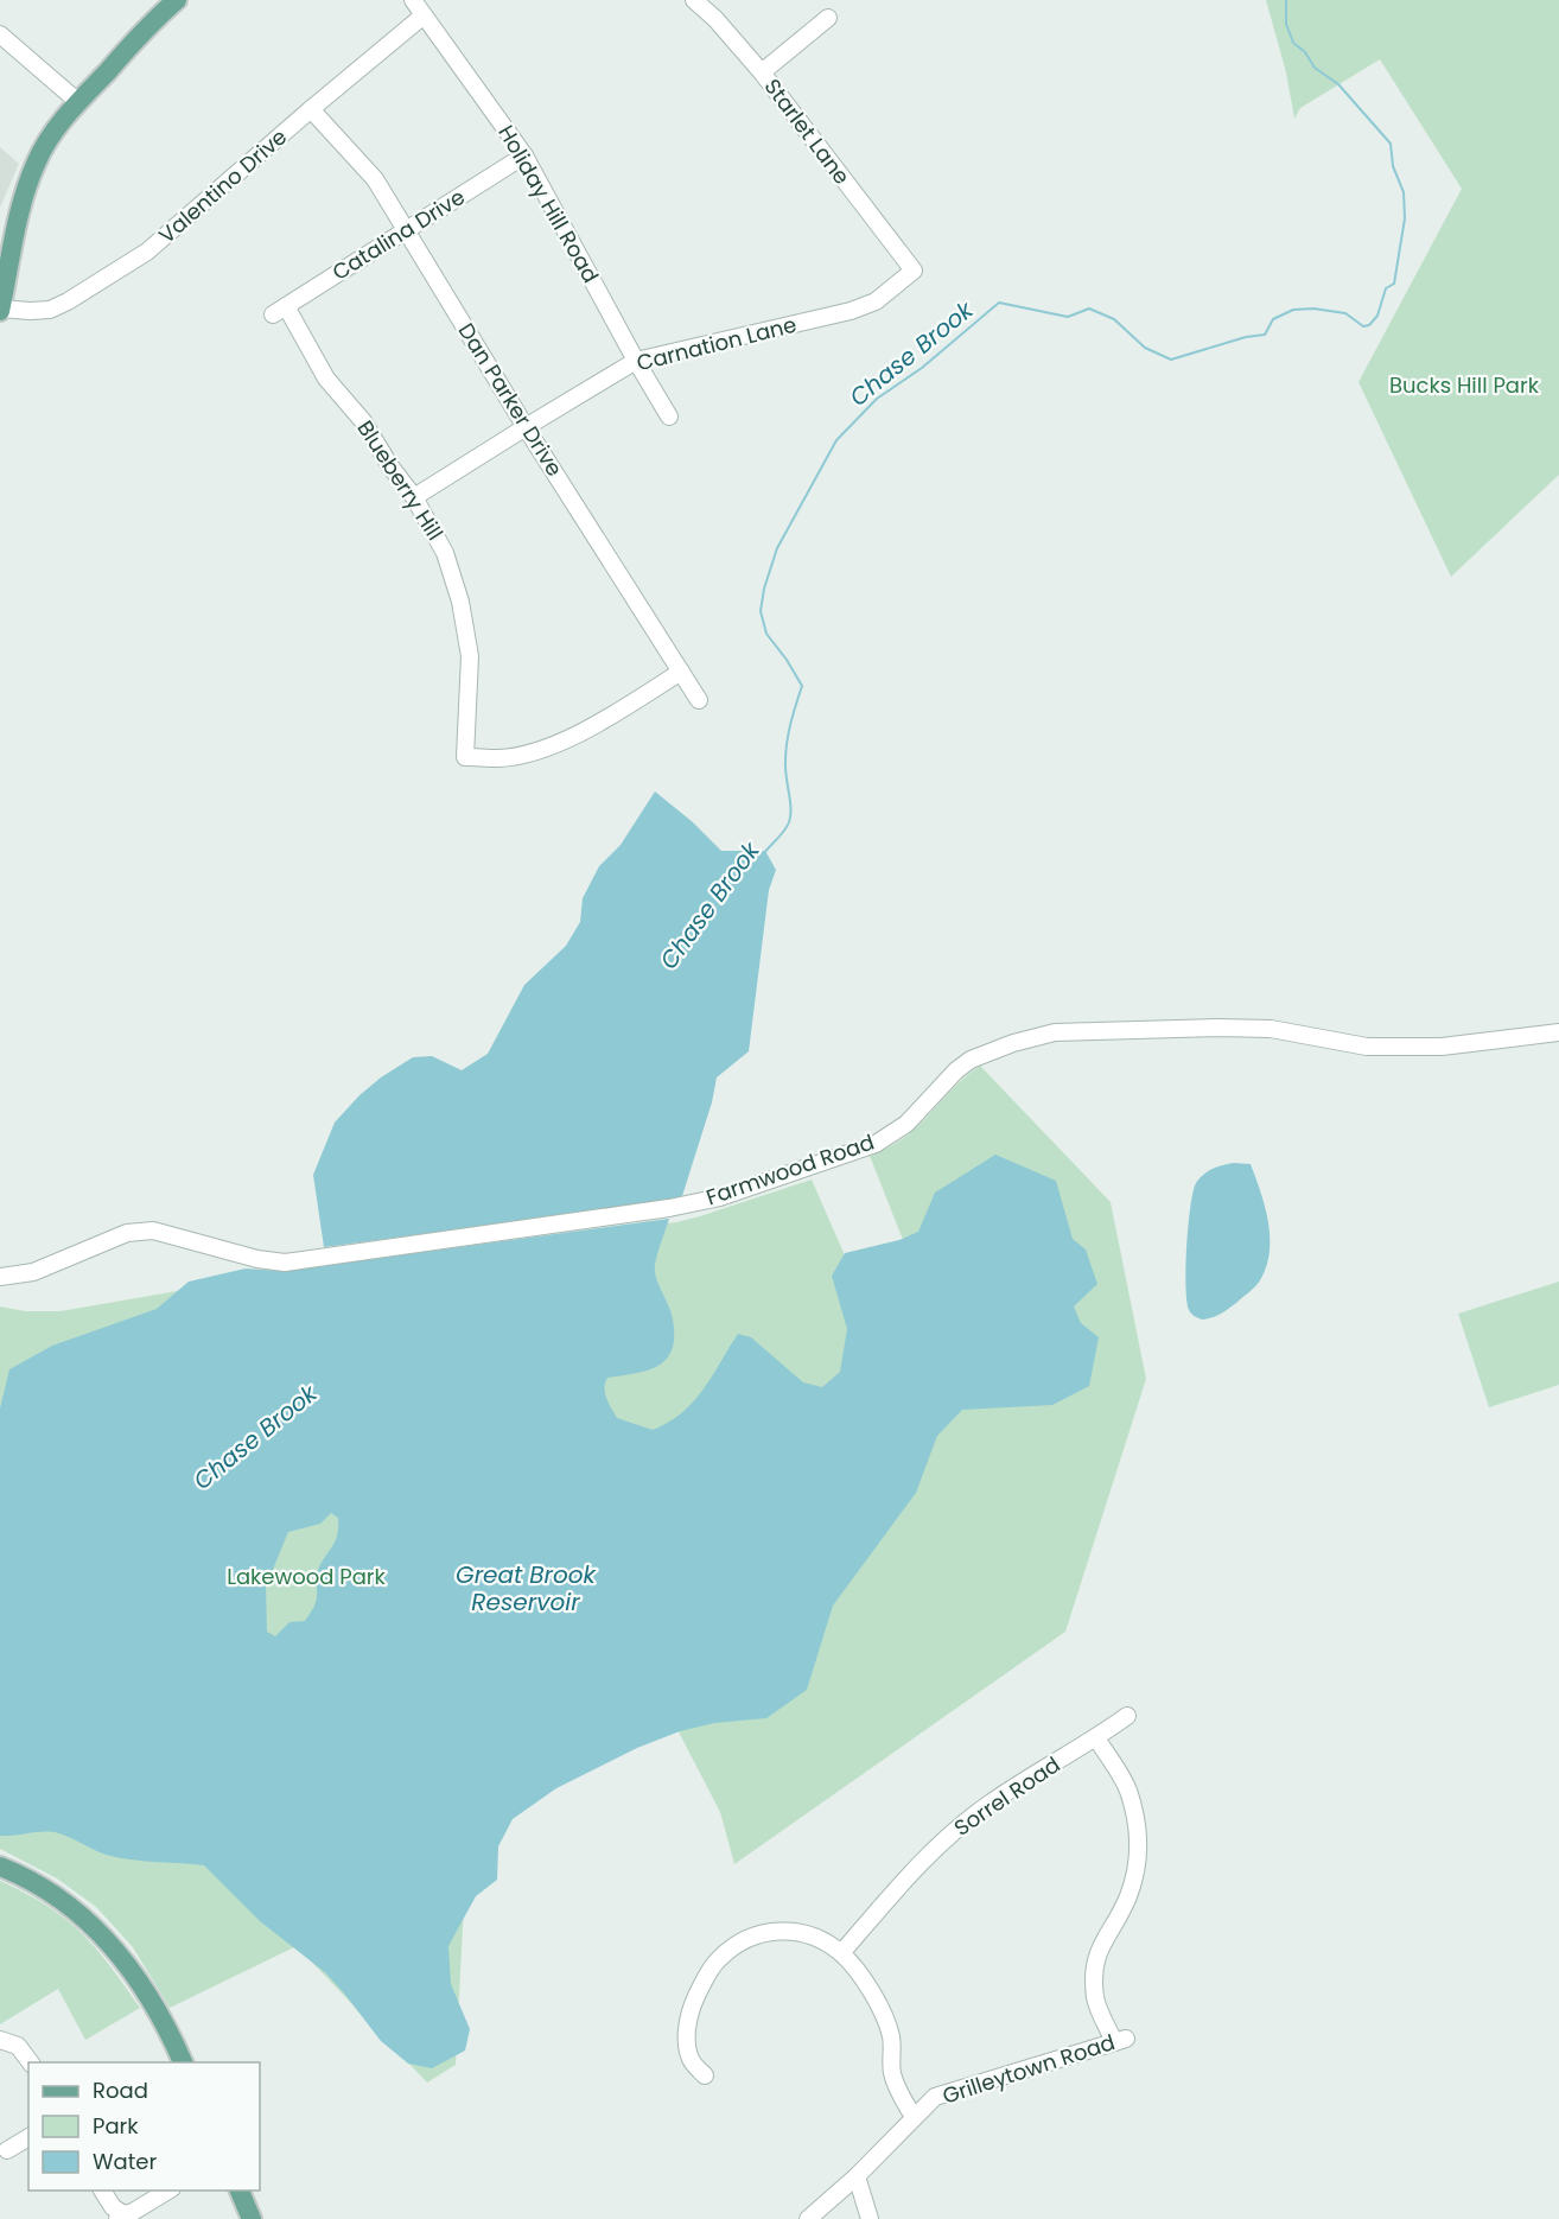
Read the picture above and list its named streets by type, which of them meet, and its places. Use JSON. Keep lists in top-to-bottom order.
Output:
{
  "streets": {
    "street": [
      "Starlet Lane",
      "Valentino Drive",
      "Holiday Hill Road",
      "Catalina Drive",
      "Carnation Lane",
      "Dan Parker Drive",
      "Blueberry Hill",
      "Farmwood Road",
      "Sorrel Road",
      "Grilleytown Road"
    ]
  },
  "crossings": [
    ["Starlet Lane", "Carnation Lane"],
    ["Valentino Drive", "Holiday Hill Road"],
    ["Valentino Drive", "Dan Parker Drive"],
    ["Holiday Hill Road", "Catalina Drive"],
    ["Holiday Hill Road", "Carnation Lane"],
    ["Catalina Drive", "Dan Parker Drive"],
    ["Catalina Drive", "Blueberry Hill"],
    ["Carnation Lane", "Dan Parker Drive"],
    ["Carnation Lane", "Blueberry Hill"],
    ["Dan Parker Drive", "Blueberry Hill"],
    ["Sorrel Road", "Grilleytown Road"]
  ],
  "water": ["Chase Brook", "Great Brook Reservoir"],
  "parks": ["Bucks Hill Park", "Lakewood Park"],
  "legend": ["Road", "Park", "Water"]
}
